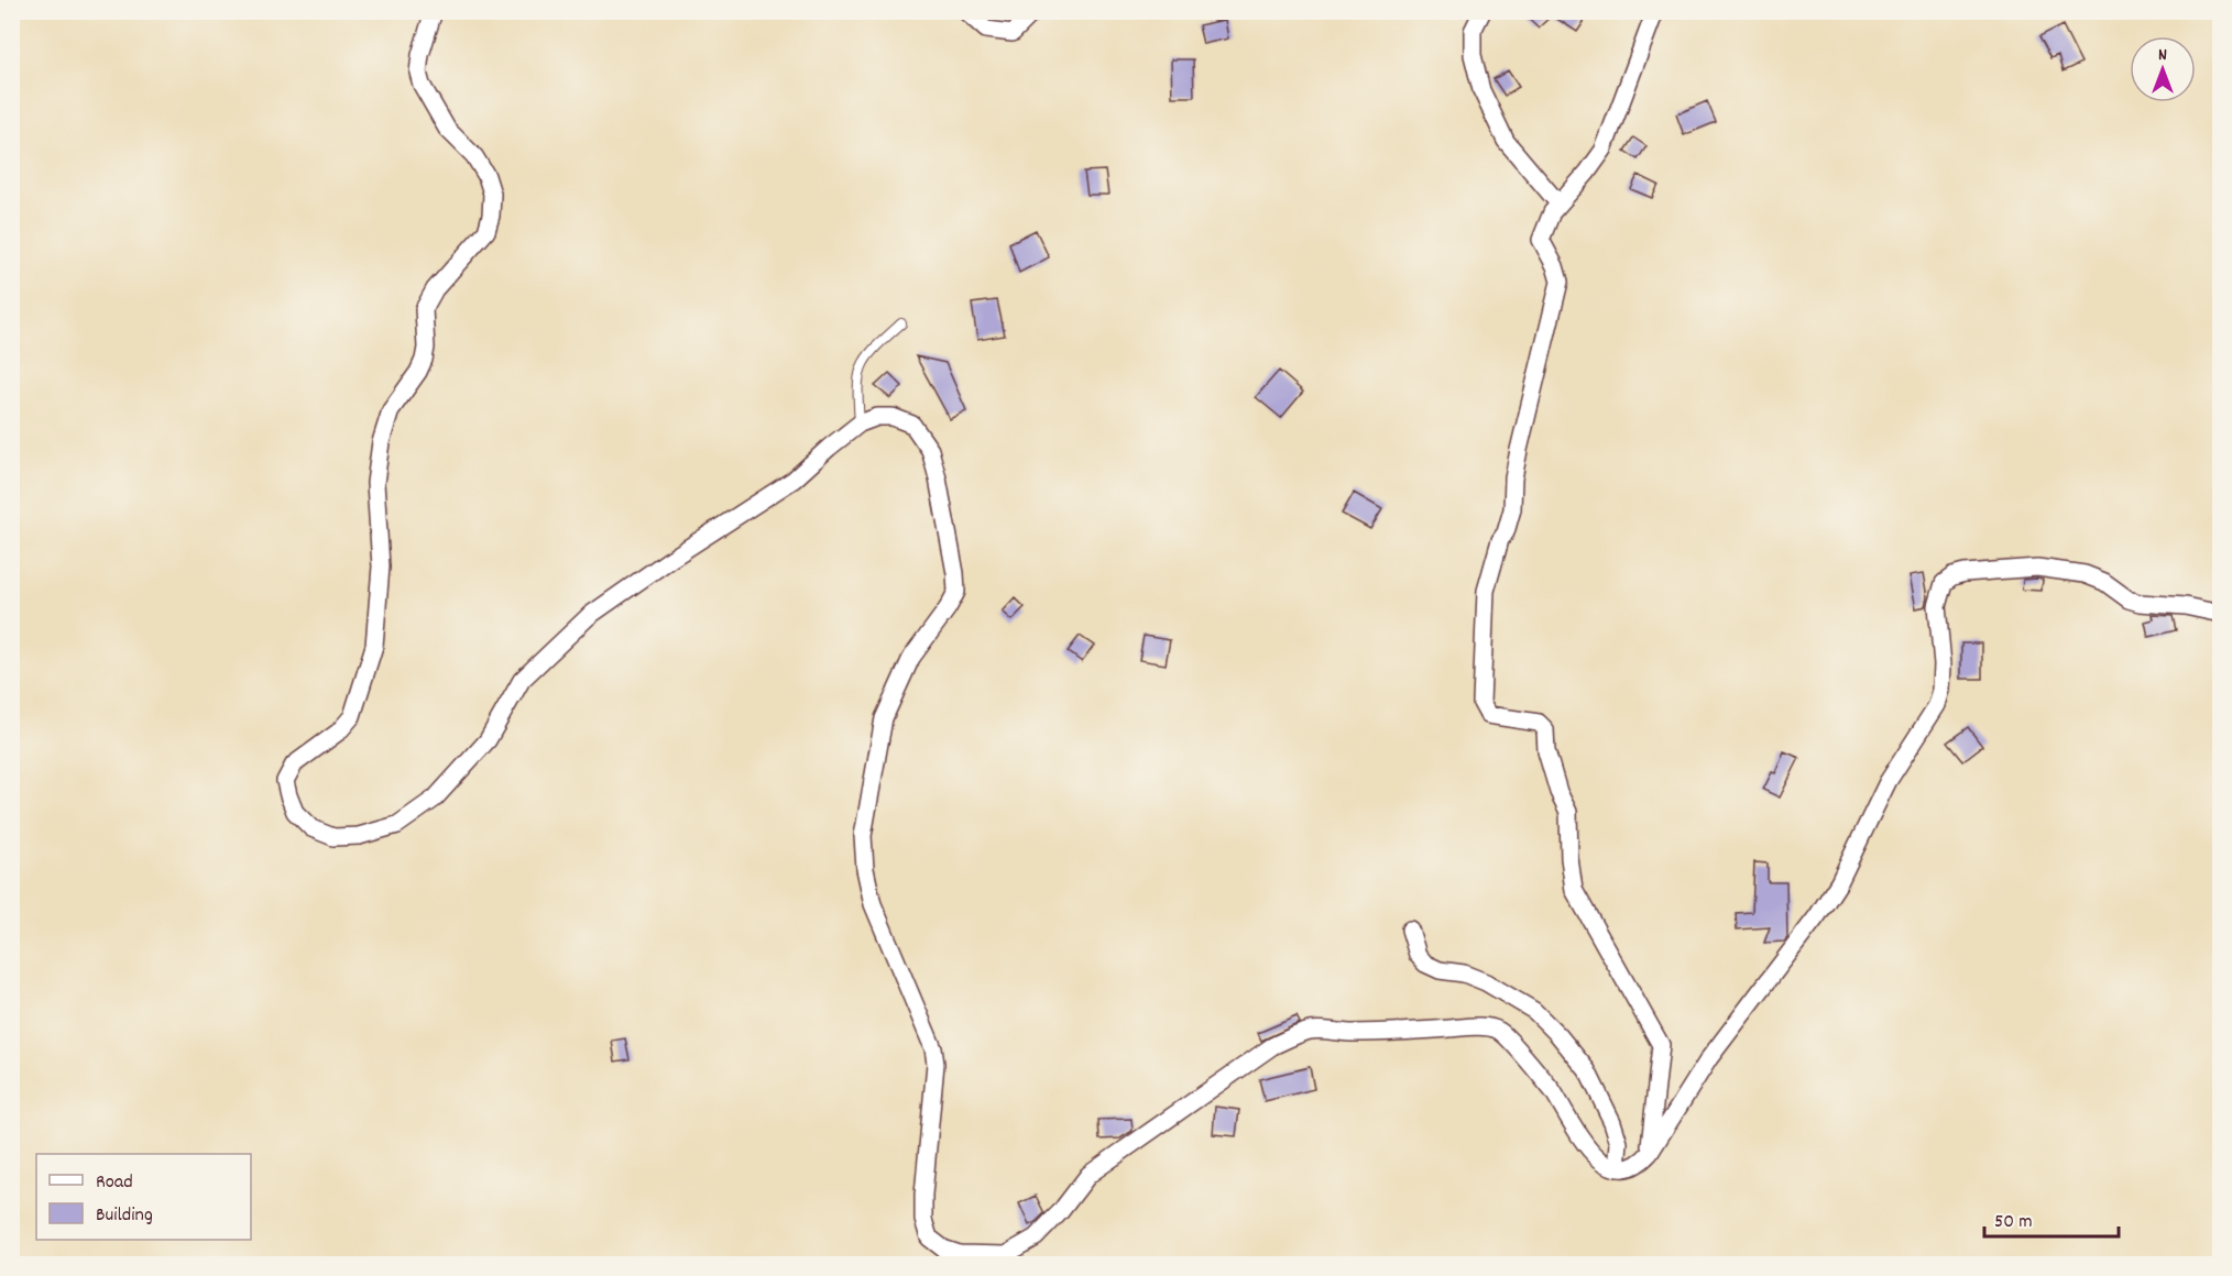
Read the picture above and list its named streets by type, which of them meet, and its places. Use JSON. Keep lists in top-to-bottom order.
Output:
{
  "legend": ["Road", "Building"],
  "scale_bar": "50 m",
  "north": "top"
}
